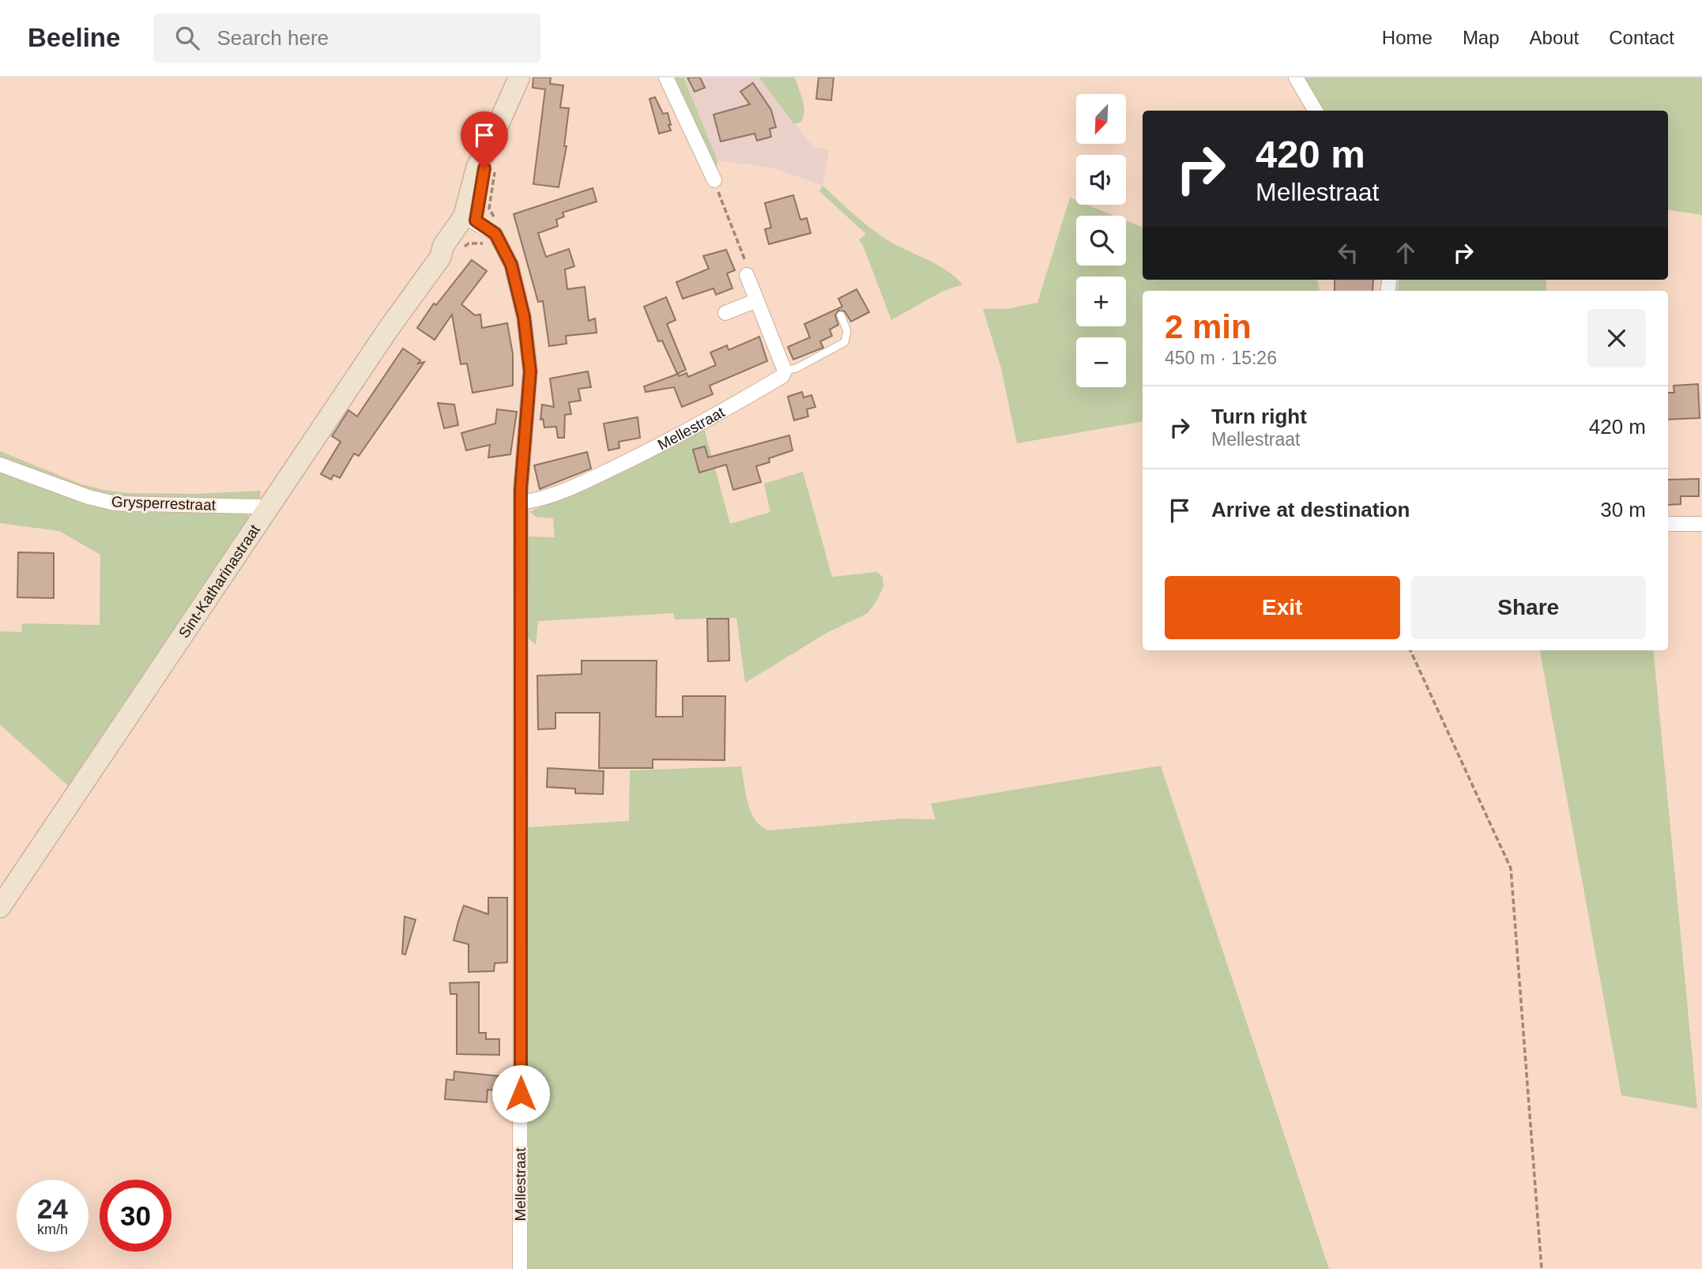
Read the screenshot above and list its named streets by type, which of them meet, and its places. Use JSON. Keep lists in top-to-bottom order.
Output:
{
  "streets": {
    "street": ["Mellestraat", "Grysperrestraat", "Sint-Katharinastraat"]
  },
  "crossings": [
    ["Mellestraat", "Sint-Katharinastraat"],
    ["Grysperrestraat", "Sint-Katharinastraat"]
  ],
  "north": "bottom left",
  "page": {
    "header": "Beeline",
    "search": "Search here",
    "nav": [
      "Home",
      "Map",
      "About",
      "Contact"
    ],
    "map_buttons": ["+", "−"],
    "turn": ["420 m", "Mellestraat"],
    "heading": ["2 min", "450 m · 15:26"],
    "list": [
      {
        "name": "Turn right",
        "note": "Mellestraat",
        "value": "420 m"
      },
      {
        "name": "Arrive at destination",
        "value": "30 m"
      }
    ],
    "buttons": ["Exit", "Share"],
    "speed": "24 km/h",
    "limit": "30"
  }
}
